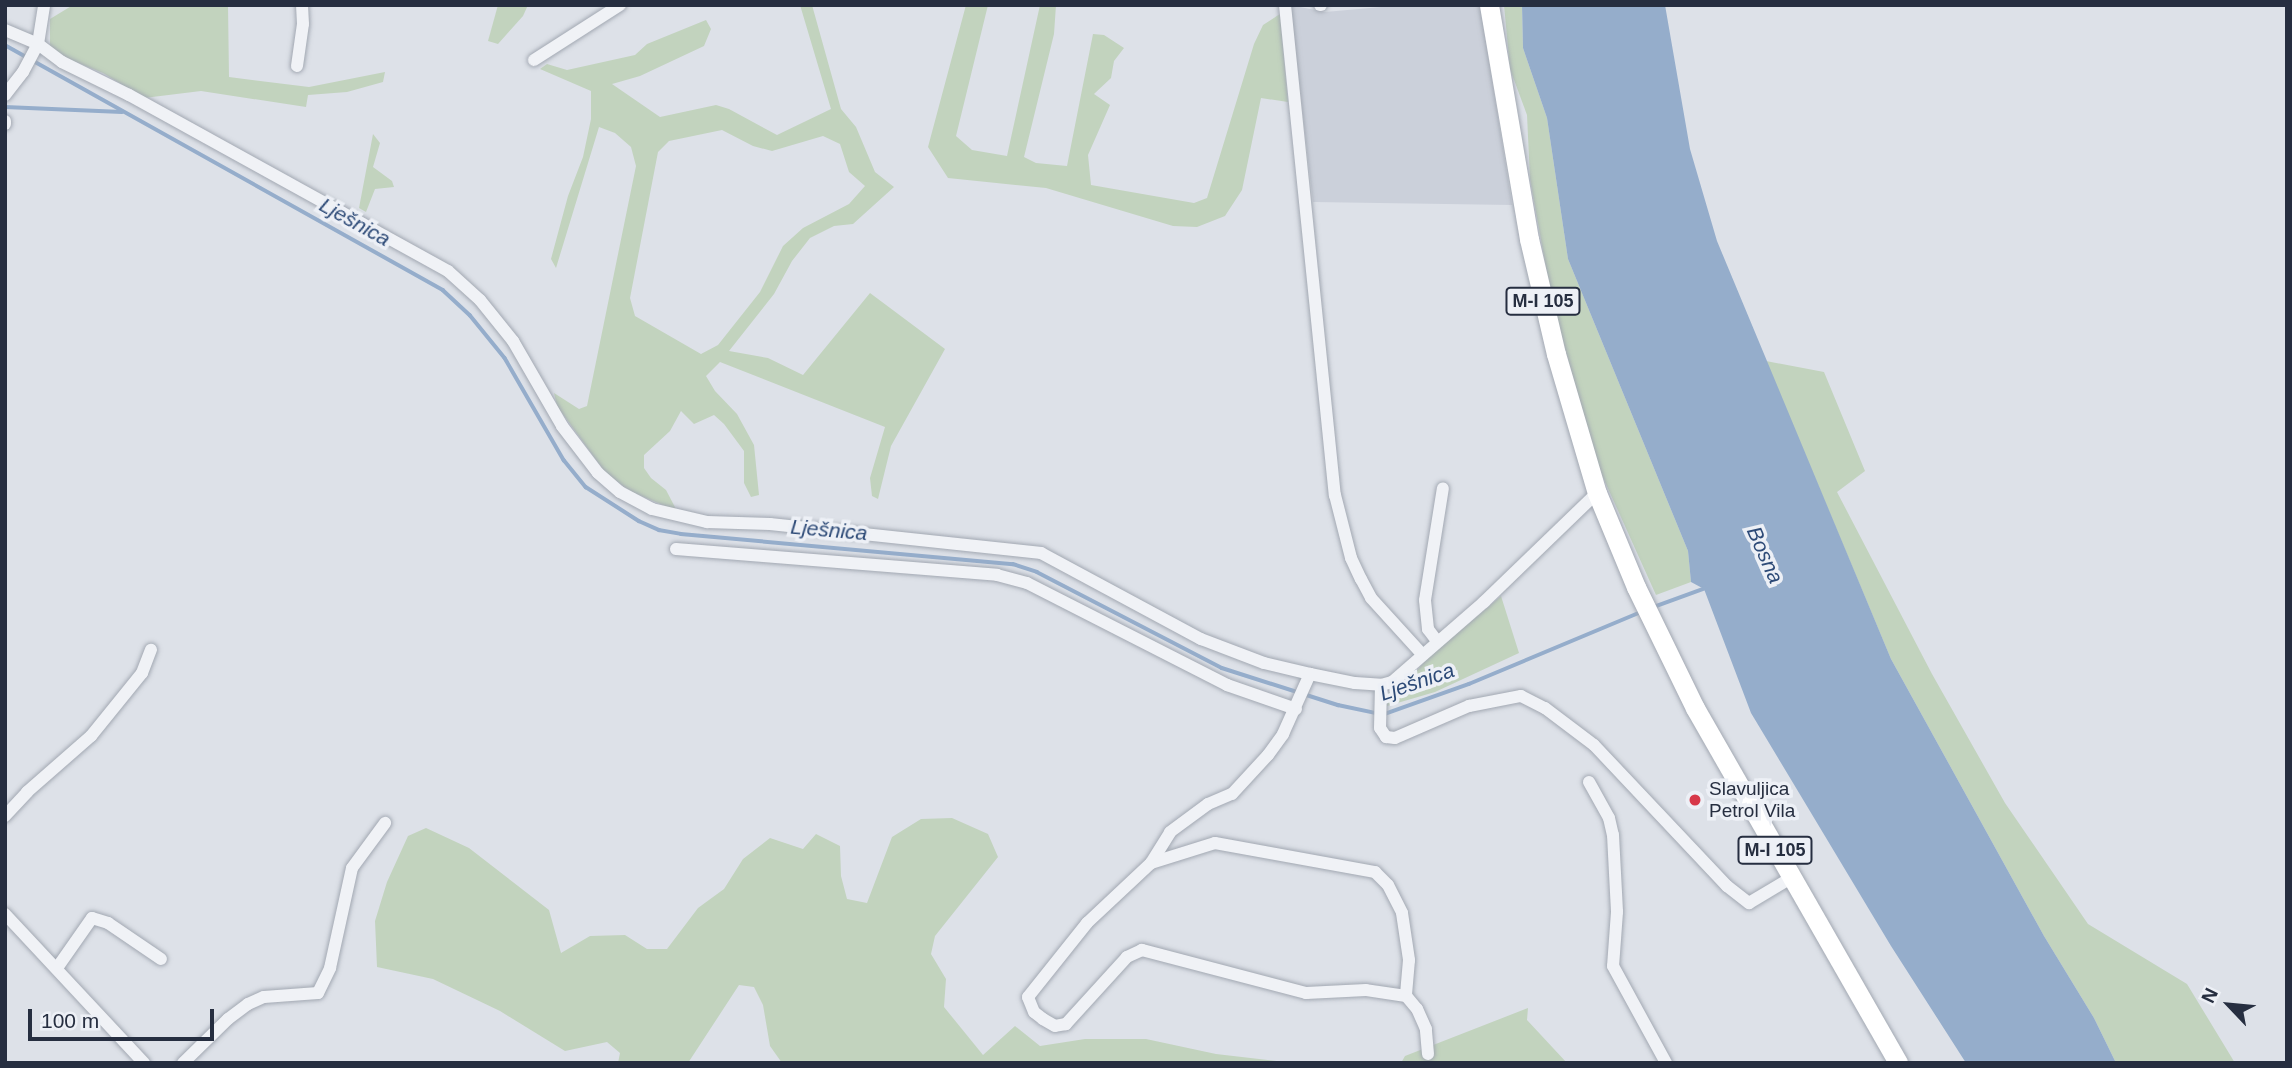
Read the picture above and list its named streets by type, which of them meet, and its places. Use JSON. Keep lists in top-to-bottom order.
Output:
{
  "streets": {
    "main road": ["M-I 105"]
  },
  "water": ["Lješnica", "Bosna"],
  "places": ["Slavuljica Petrol Vila"],
  "scale_bar": "100 m",
  "north": "top left"
}
